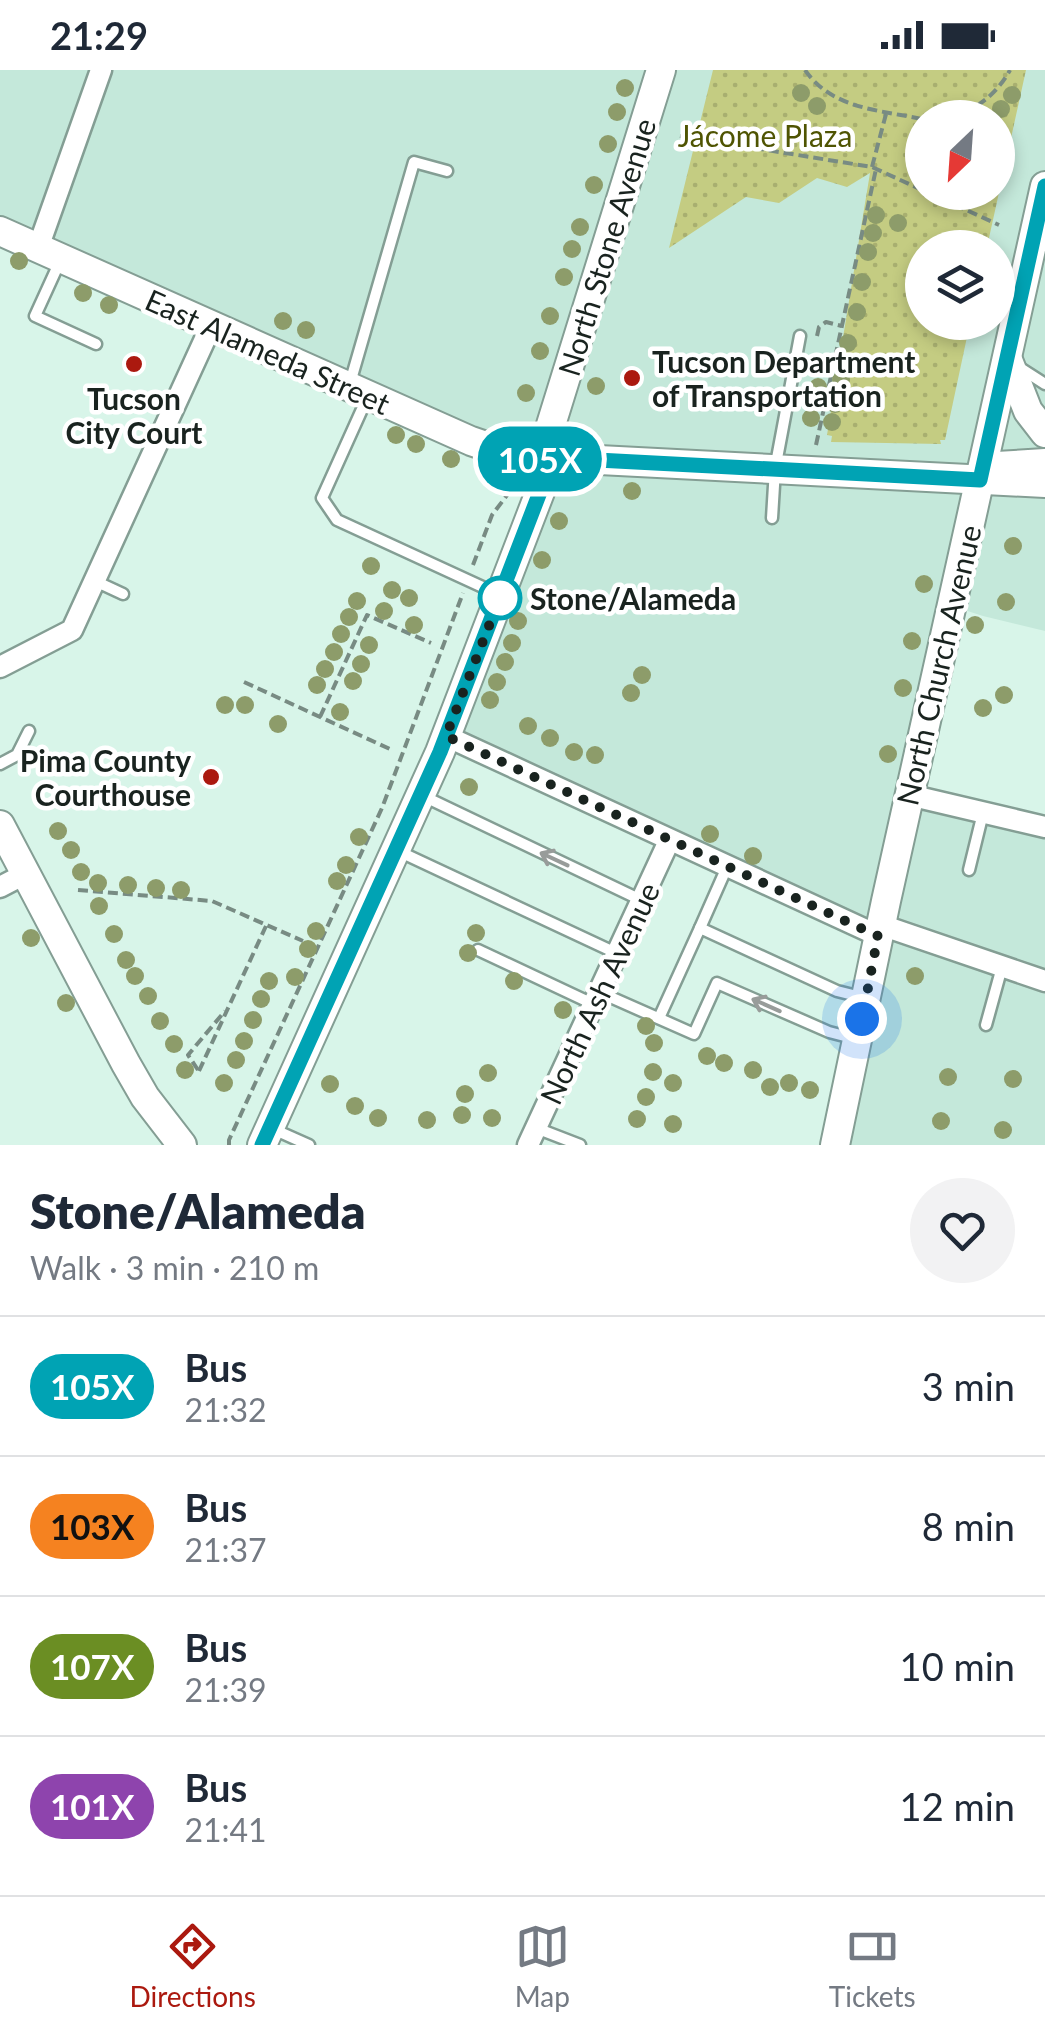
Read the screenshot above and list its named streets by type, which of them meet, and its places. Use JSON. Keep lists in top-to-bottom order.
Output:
{
  "streets": {
    "street": [
      "North Stone Avenue",
      "East Alameda Street",
      "North Church Avenue",
      "North Ash Avenue"
    ]
  },
  "crossings": [
    ["North Stone Avenue", "East Alameda Street"],
    ["East Alameda Street", "North Church Avenue"]
  ],
  "parks": ["Jácome Plaza"],
  "places": [
    "Tucson City Court",
    "Tucson Department of Transportation",
    "Stone/Alameda",
    "Pima County Courthouse"
  ],
  "lines": ["bus line 105X"],
  "north": "bottom left",
  "page": {
    "status": "21:29",
    "on_map": "105X",
    "heading": ["Stone/Alameda", "Walk · 3 min · 210 m"],
    "list": [
      {
        "mark": "105X",
        "name": "Bus",
        "note": "21:32",
        "value": "3 min"
      },
      {
        "mark": "103X",
        "name": "Bus",
        "note": "21:37",
        "value": "8 min"
      },
      {
        "mark": "107X",
        "name": "Bus",
        "note": "21:39",
        "value": "10 min"
      },
      {
        "mark": "101X",
        "name": "Bus",
        "note": "21:41",
        "value": "12 min"
      }
    ],
    "tabs": ["Directions", "Map", "Tickets"]
  }
}
